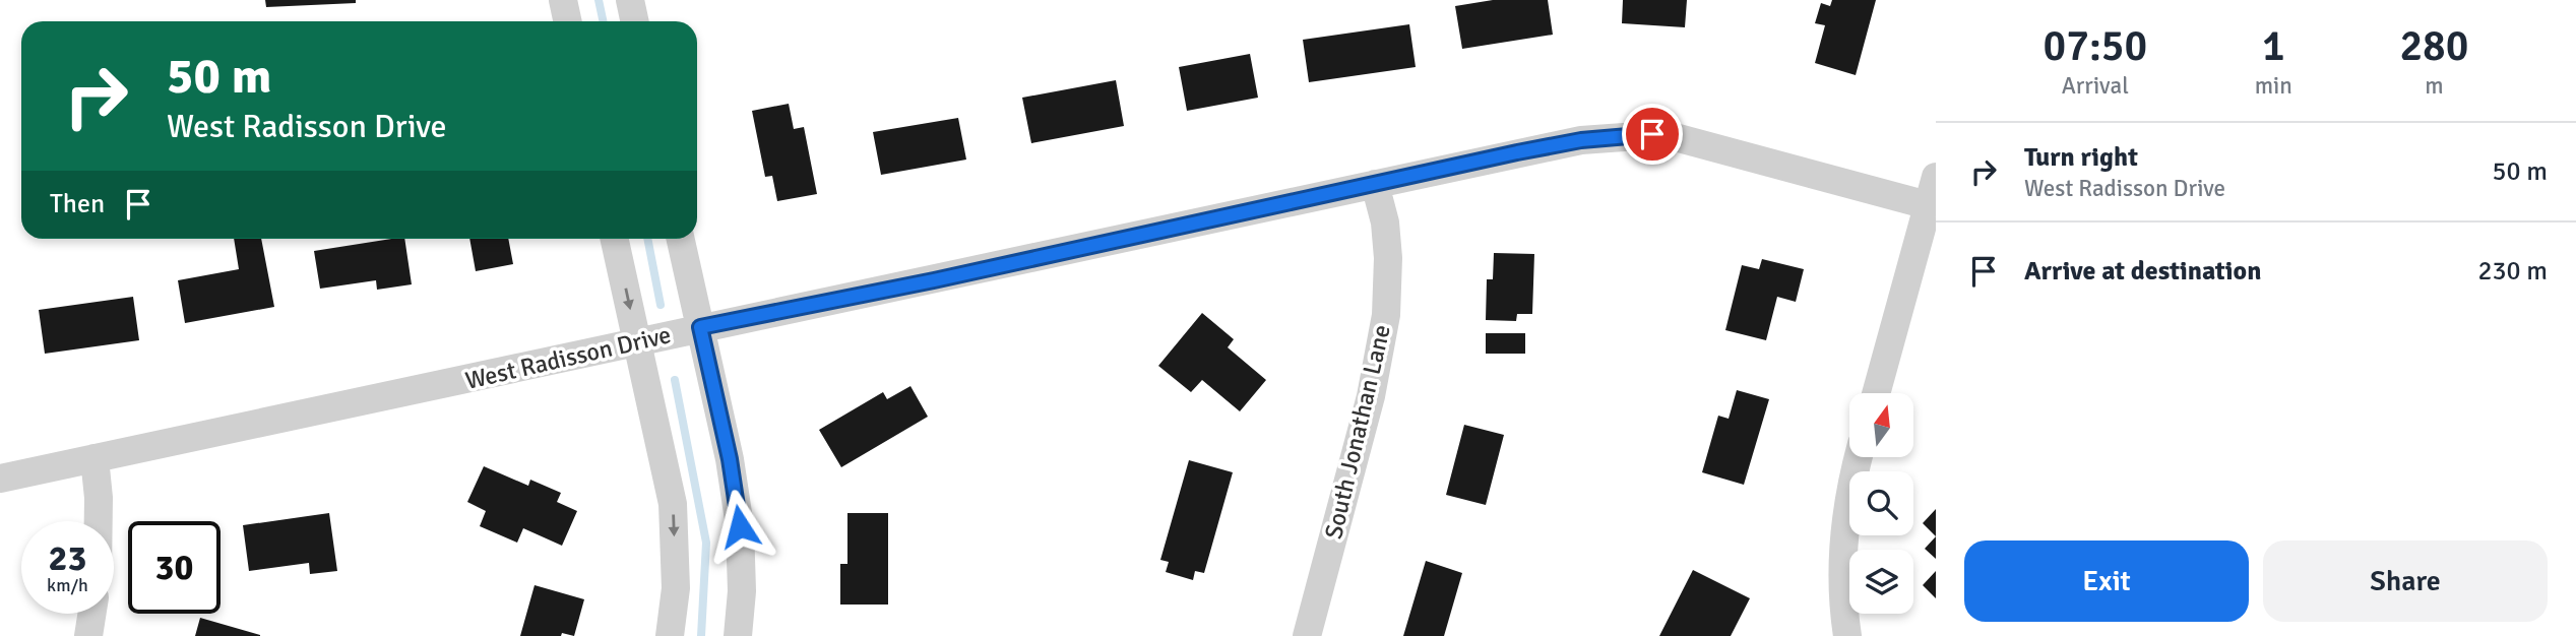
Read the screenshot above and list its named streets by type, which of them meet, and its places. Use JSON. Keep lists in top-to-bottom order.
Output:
{
  "streets": {
    "street": ["West Radisson Drive", "South Jonathan Lane"]
  },
  "crossings": [
    ["West Radisson Drive", "South Jonathan Lane"]
  ],
  "north": "top",
  "page": {
    "eta": [
      "07:50",
      "Arrival",
      "1",
      "min",
      "280",
      "m"
    ],
    "turn": ["50 m", "West Radisson Drive"],
    "list": [
      {
        "name": "Turn right",
        "note": "West Radisson Drive",
        "value": "50 m"
      },
      {
        "name": "Arrive at destination",
        "value": "230 m"
      }
    ],
    "then": "Then",
    "speed": "23 km/h",
    "limit": "30",
    "buttons": ["Exit", "Share"]
  }
}
